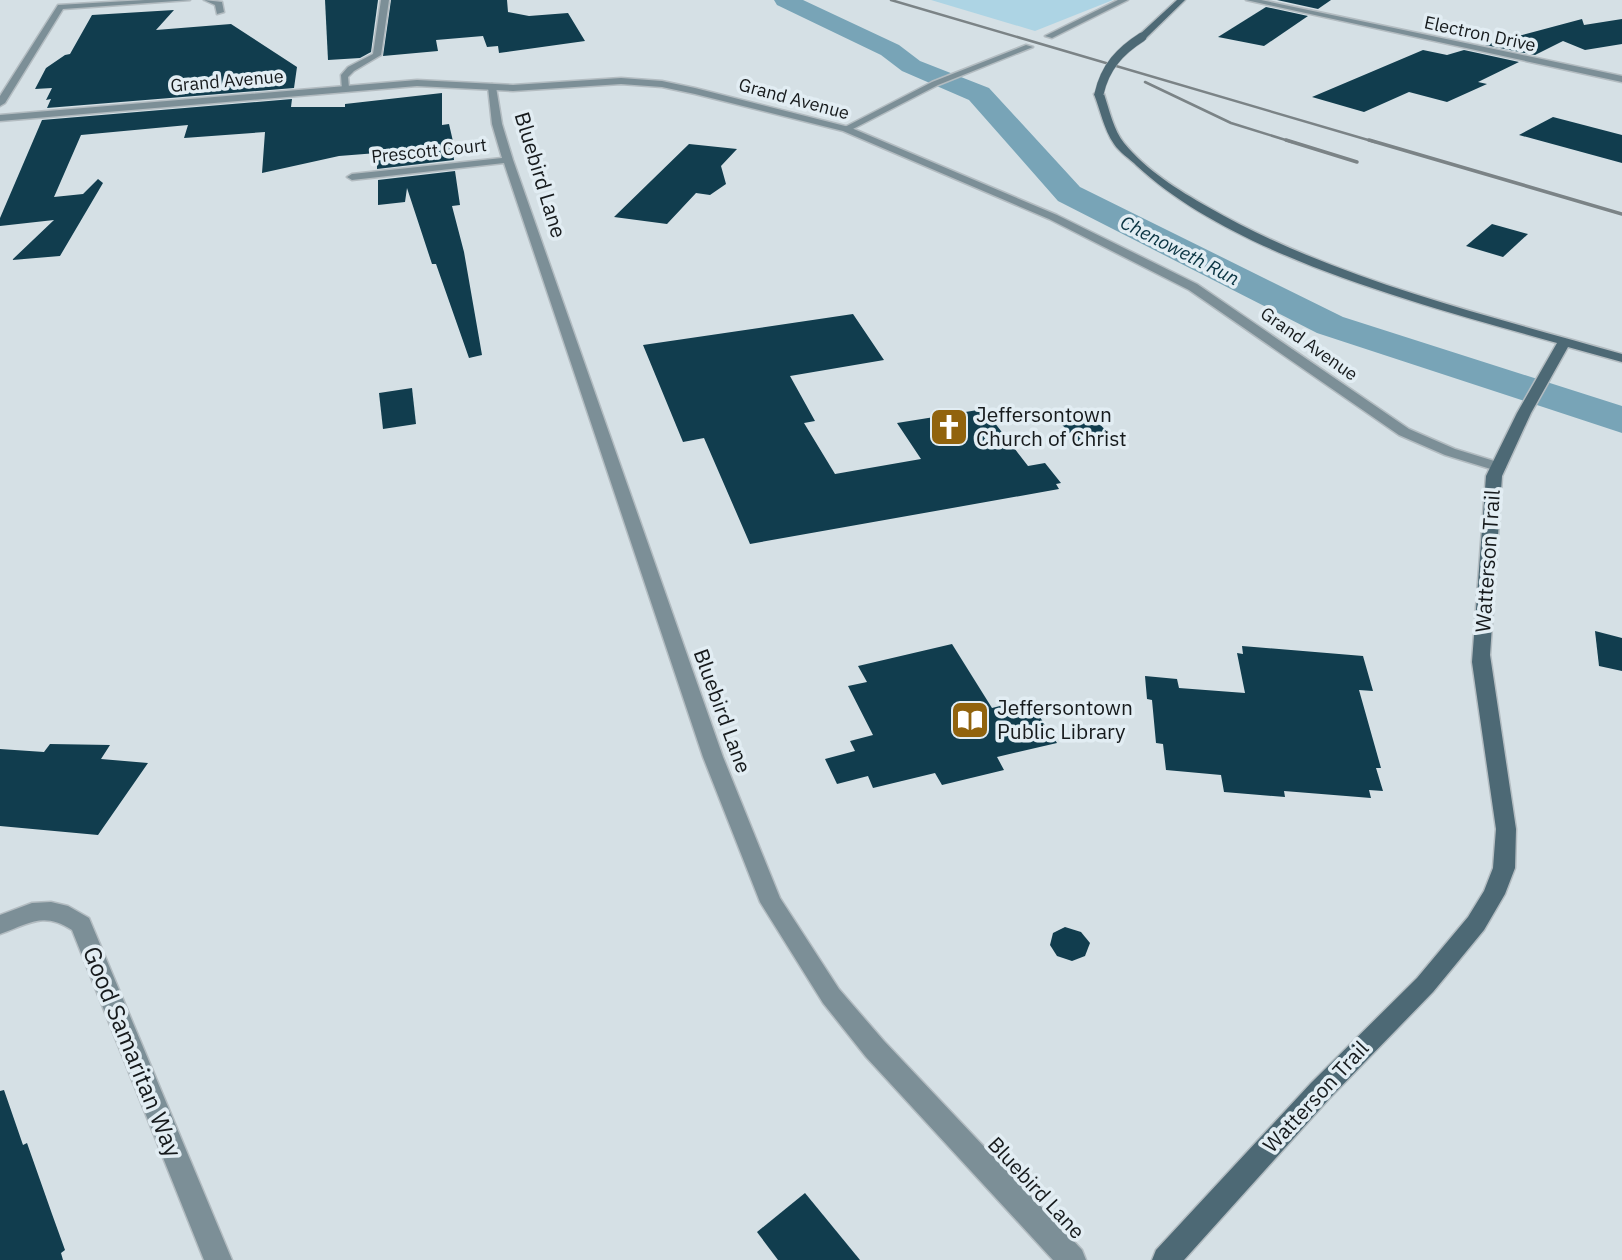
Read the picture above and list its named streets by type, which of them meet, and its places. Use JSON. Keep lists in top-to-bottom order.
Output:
{
  "streets": {
    "main road": ["Watterson Trail"],
    "street": [
      "Electron Drive",
      "Grand Avenue",
      "Prescott Court",
      "Bluebird Lane",
      "Good Samaritan Way"
    ]
  },
  "crossings": [
    ["Grand Avenue", "Bluebird Lane"],
    ["Grand Avenue", "Watterson Trail"],
    ["Prescott Court", "Bluebird Lane"]
  ],
  "water": ["Chenoweth Run"],
  "places": {
    "church": ["Jeffersontown Church of Christ"],
    "library": ["Jeffersontown Public Library"]
  }
}
